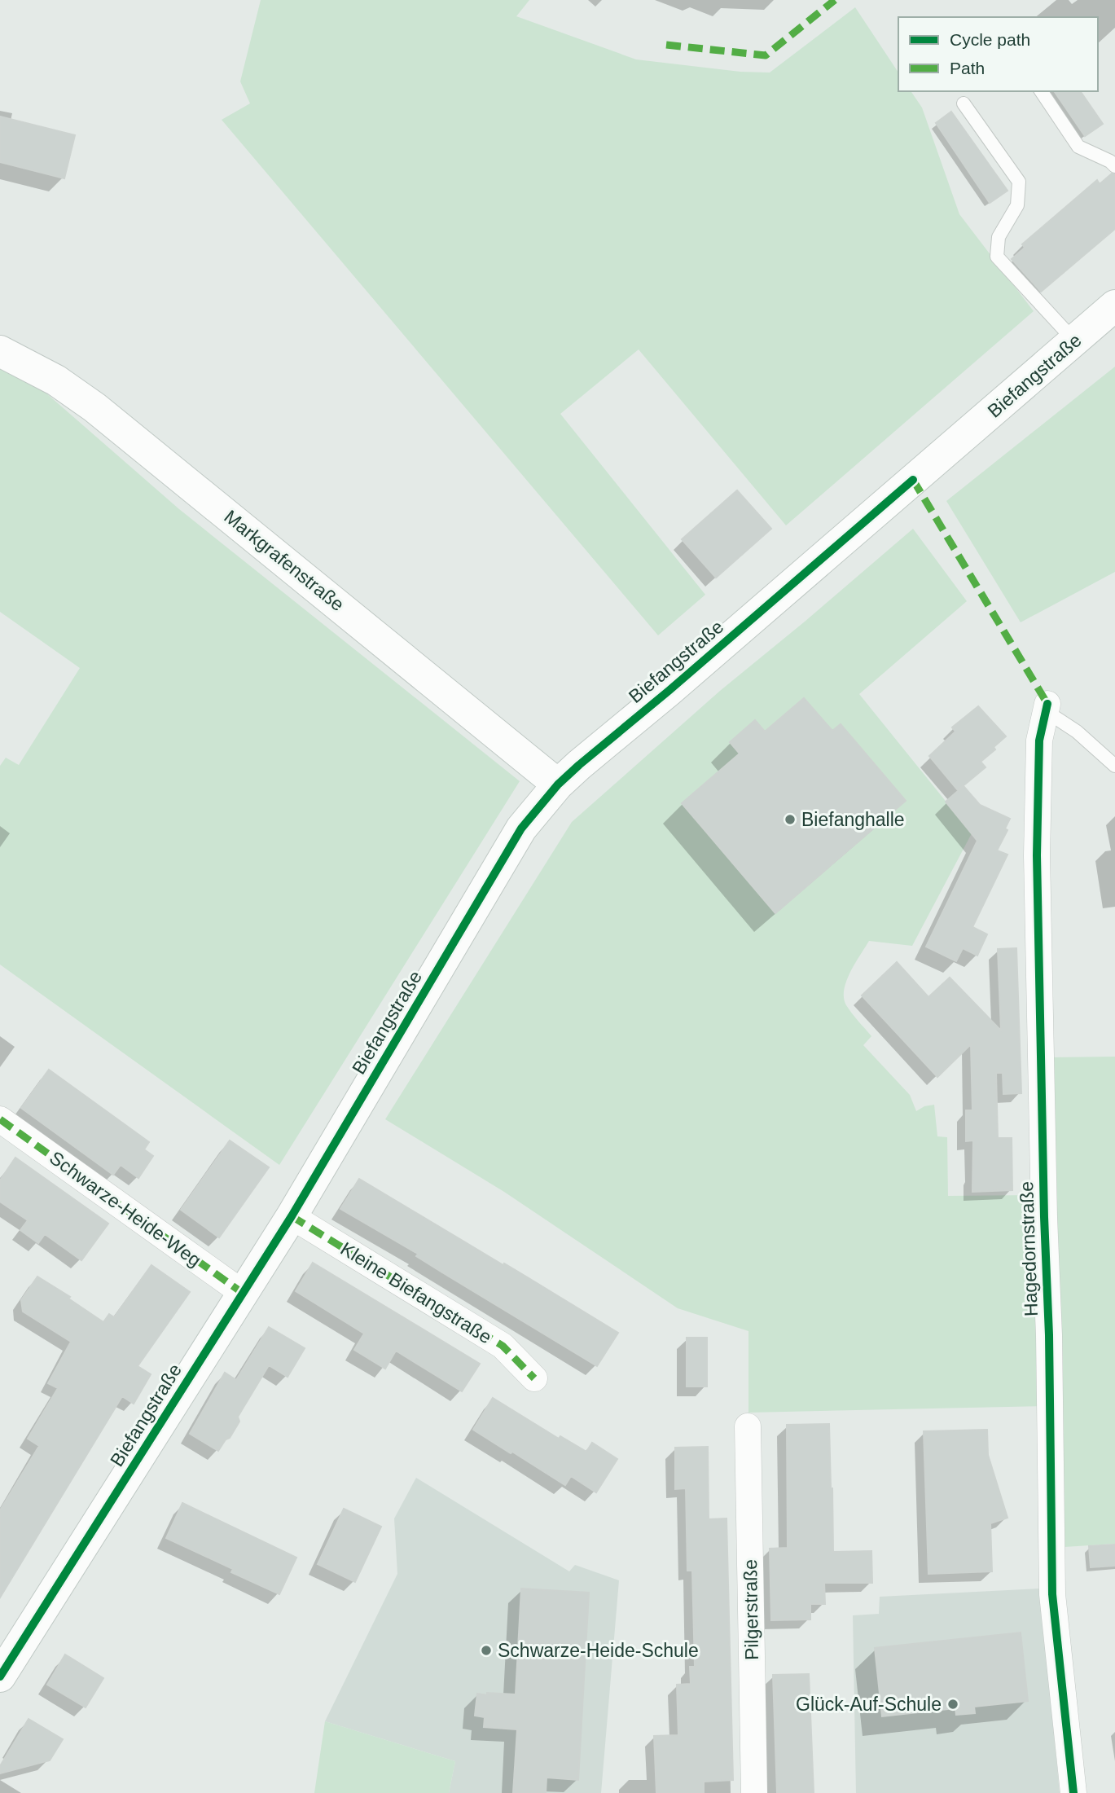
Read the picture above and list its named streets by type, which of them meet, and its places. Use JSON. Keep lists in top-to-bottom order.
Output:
{
  "streets": {
    "main road": ["Biefangstraße", "Markgrafenstraße"],
    "street": [
      "Schwarze-Heide-Weg",
      "Hagedornstraße",
      "Kleine Biefangstraße",
      "Pilgerstraße"
    ]
  },
  "crossings": [
    ["Biefangstraße", "Markgrafenstraße"],
    ["Biefangstraße", "Schwarze-Heide-Weg"],
    ["Biefangstraße", "Kleine Biefangstraße"]
  ],
  "places": ["Biefanghalle", "Schwarze-Heide-Schule", "Glück-Auf-Schule"],
  "legend": ["Cycle path", "Path"]
}
